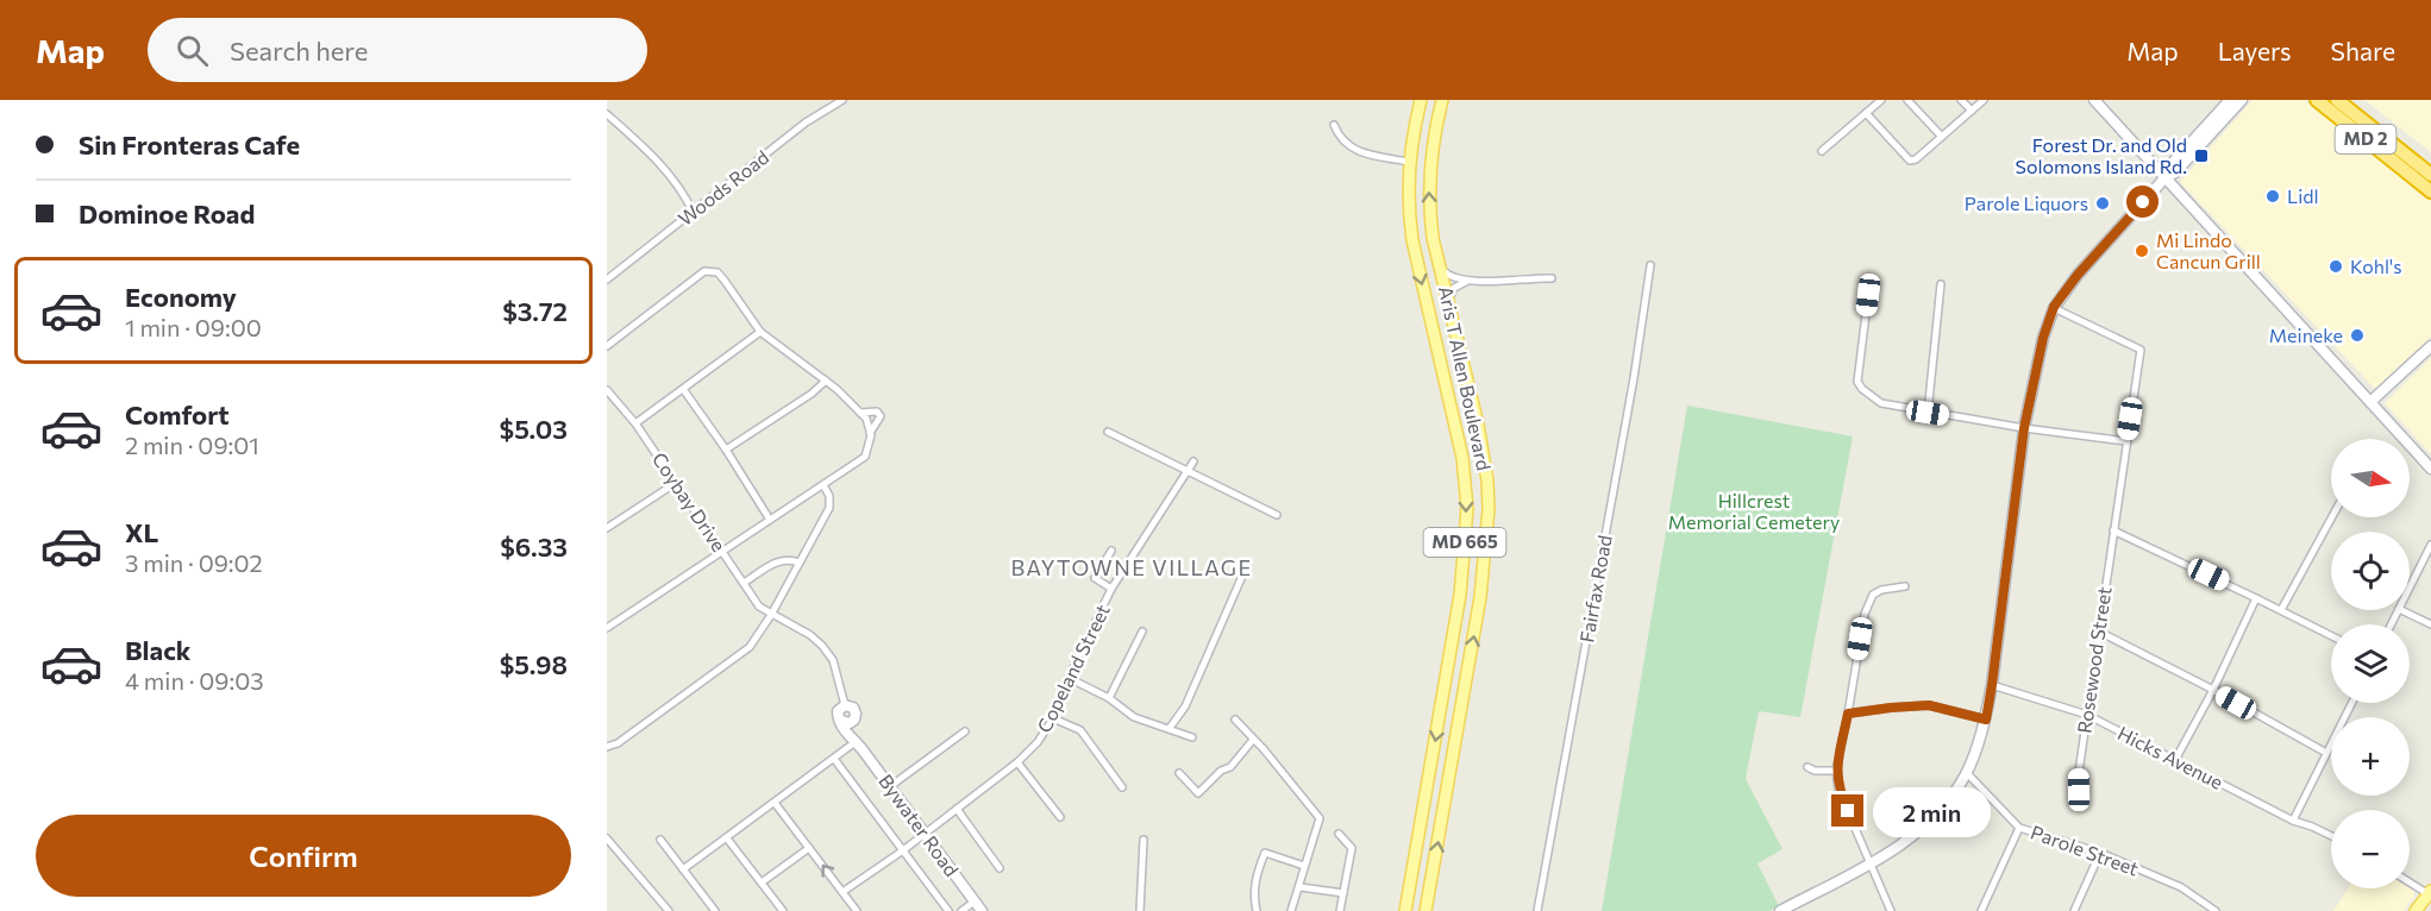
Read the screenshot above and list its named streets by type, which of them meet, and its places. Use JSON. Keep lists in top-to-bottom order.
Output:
{
  "streets": {
    "highway": ["MD 2"],
    "main road": ["Aris T Allen Boulevard", "MD 665"],
    "street": [
      "Woods Road",
      "Coybay Drive",
      "Fairfax Road",
      "Rosewood Street",
      "Copeland Street",
      "Hicks Avenue",
      "Bywater Road",
      "Parole Street"
    ]
  },
  "crossings": [
    ["Rosewood Street", "Hicks Avenue"],
    ["Copeland Street", "Bywater Road"]
  ],
  "districts": ["BAYTOWNE VILLAGE"],
  "parks": ["Hillcrest Memorial Cemetery"],
  "places": {
    "transit": ["Forest Dr. and Old Solomons Island Rd."],
    "other": [
      "Lidl",
      "Parole Liquors",
      "Mi Lindo Cancun Grill",
      "Kohl's",
      "Meineke"
    ]
  },
  "north": "right",
  "page": {
    "header": "Map",
    "search": "Search here",
    "nav": ["Map", "Layers", "Share"],
    "banner": ["Sin Fronteras Cafe", "Dominoe Road"],
    "list": [
      {
        "name": "Economy",
        "note": "1 min · 09:00",
        "value": "$3.72"
      },
      {
        "name": "Comfort",
        "note": "2 min · 09:01",
        "value": "$5.03"
      },
      {
        "name": "XL",
        "note": "3 min · 09:02",
        "value": "$6.33"
      },
      {
        "name": "Black",
        "note": "4 min · 09:03",
        "value": "$5.98"
      }
    ],
    "map_buttons": ["+", "−"],
    "bubble": "2 min",
    "buttons": "Confirm"
  }
}
